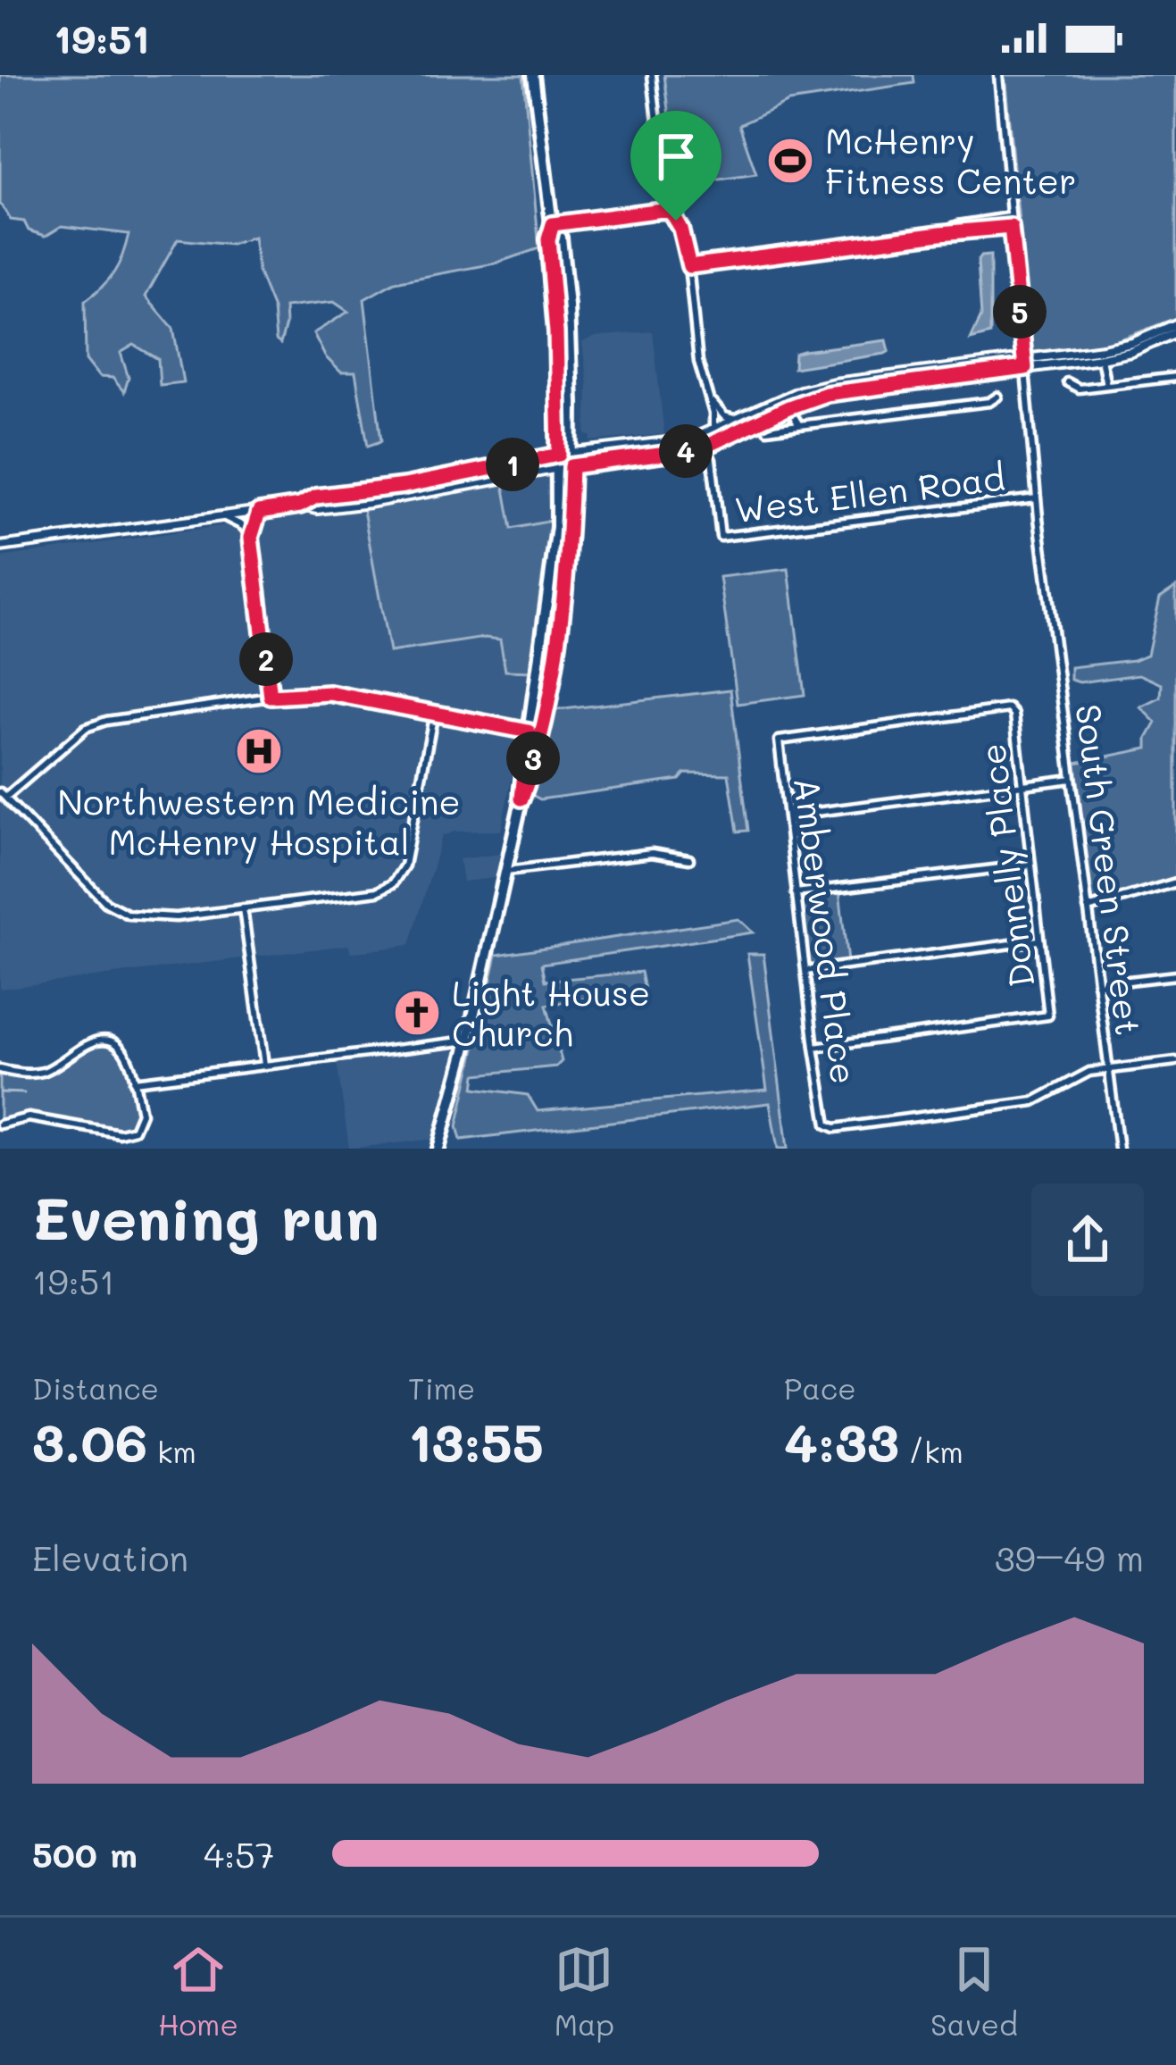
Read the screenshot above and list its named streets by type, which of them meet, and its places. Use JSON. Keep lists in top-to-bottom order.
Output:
{
  "streets": {
    "street": [
      "West Ellen Road",
      "Donnelly Place",
      "South Green Street",
      "Amberwood Place"
    ]
  },
  "crossings": [
    ["West Ellen Road", "South Green Street"],
    ["Donnelly Place", "Amberwood Place"],
    ["South Green Street", "Amberwood Place"]
  ],
  "places": {
    "sports": ["McHenry Fitness Center"],
    "hospital": ["Northwestern Medicine McHenry Hospital"],
    "church": ["Light House Church"]
  },
  "page": {
    "status": "19:51",
    "pins": [
      "5",
      "4",
      "1",
      "2",
      "3"
    ],
    "heading": ["Evening run", "19:51"],
    "stats": [
      ["Distance", "3.06 km"],
      ["Time", "13:55"],
      ["Pace", "4:33 /km"]
    ],
    "chart": ["Elevation", "39–49 m"],
    "list": [
      {
        "name": "500 m",
        "note": "4:57"
      }
    ],
    "tabs": ["Home", "Map", "Saved"]
  }
}
